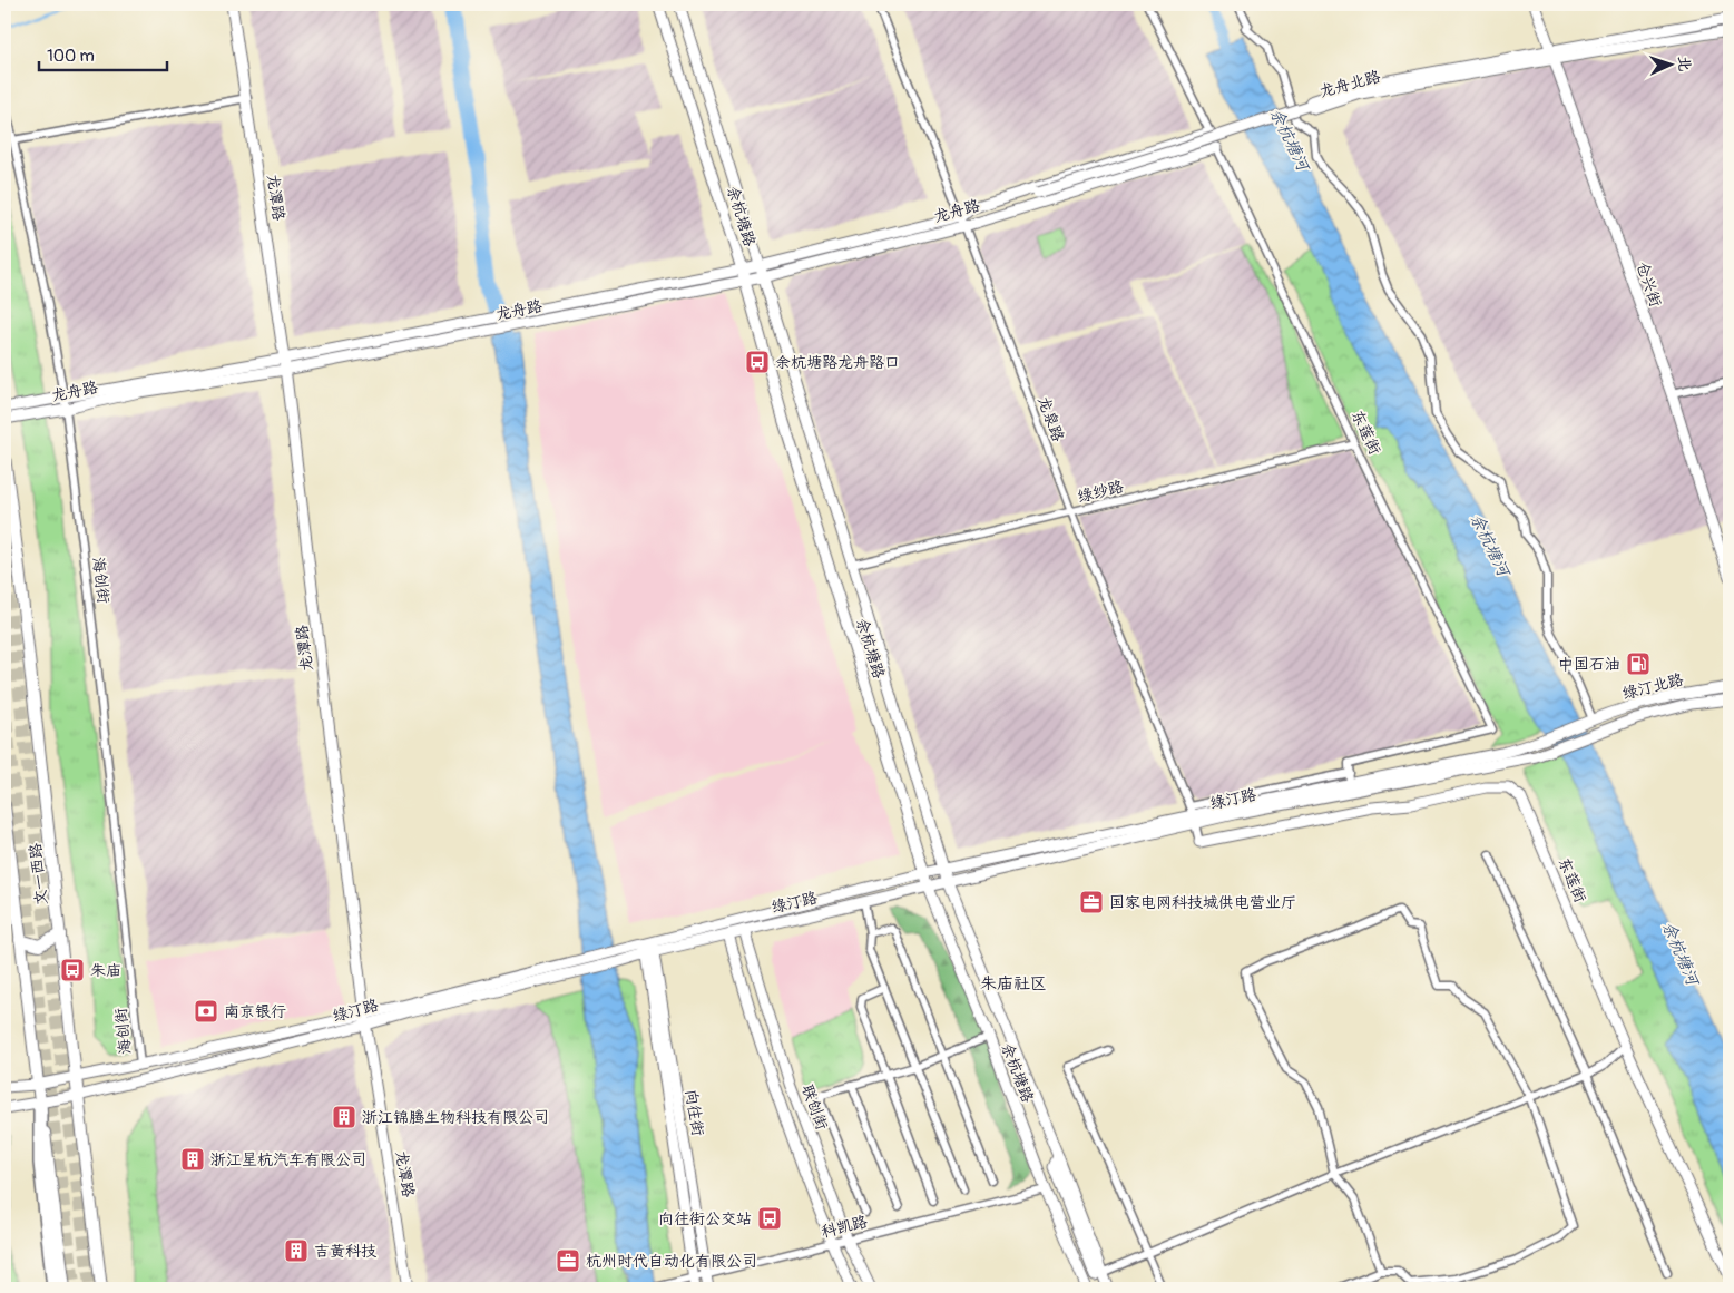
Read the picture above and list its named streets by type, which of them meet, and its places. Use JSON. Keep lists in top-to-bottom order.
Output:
{
  "streets": {
    "main road": ["文一西路"],
    "street": [
      "龙舟北路",
      "龙潭路",
      "龙舟路",
      "余杭塘路",
      "仓兴街",
      "龙泉路",
      "东莲街",
      "绿纱路",
      "海创街",
      "绿汀北路",
      "绿汀路",
      "联创街",
      "向往街",
      "科凯路"
    ]
  },
  "crossings": [
    ["龙舟北路", "龙舟路"],
    ["龙舟北路", "仓兴街"],
    ["龙潭路", "龙舟路"],
    ["龙潭路", "绿汀路"],
    ["龙舟路", "余杭塘路"],
    ["龙舟路", "龙泉路"],
    ["龙舟路", "东莲街"],
    ["龙舟路", "海创街"],
    ["余杭塘路", "绿纱路"],
    ["余杭塘路", "绿汀路"],
    ["余杭塘路", "科凯路"],
    ["龙泉路", "东莲街"],
    ["龙泉路", "绿纱路"],
    ["龙泉路", "绿汀路"],
    ["东莲街", "绿纱路"],
    ["东莲街", "绿汀路"],
    ["海创街", "绿汀路"],
    ["绿汀北路", "绿汀路"],
    ["绿汀路", "文一西路"],
    ["绿汀路", "联创街"],
    ["绿汀路", "向往街"],
    ["联创街", "科凯路"],
    ["向往街", "科凯路"]
  ],
  "districts": ["朱庙社区"],
  "water": ["余杭塘河"],
  "places": {
    "bus stop": ["余杭塘路龙舟路口", "朱庙", "向往街公交站"],
    "fuel station": ["中国石油"],
    "office": ["国家电网科技城供电营业厅", "杭州时代自动化有限公司"],
    "bank": ["南京银行"],
    "building": ["浙江锦腾生物科技有限公司", "浙江星杭汽车有限公司", "吉黄科技"]
  },
  "scale_bar": "100 m",
  "north": "right"
}
